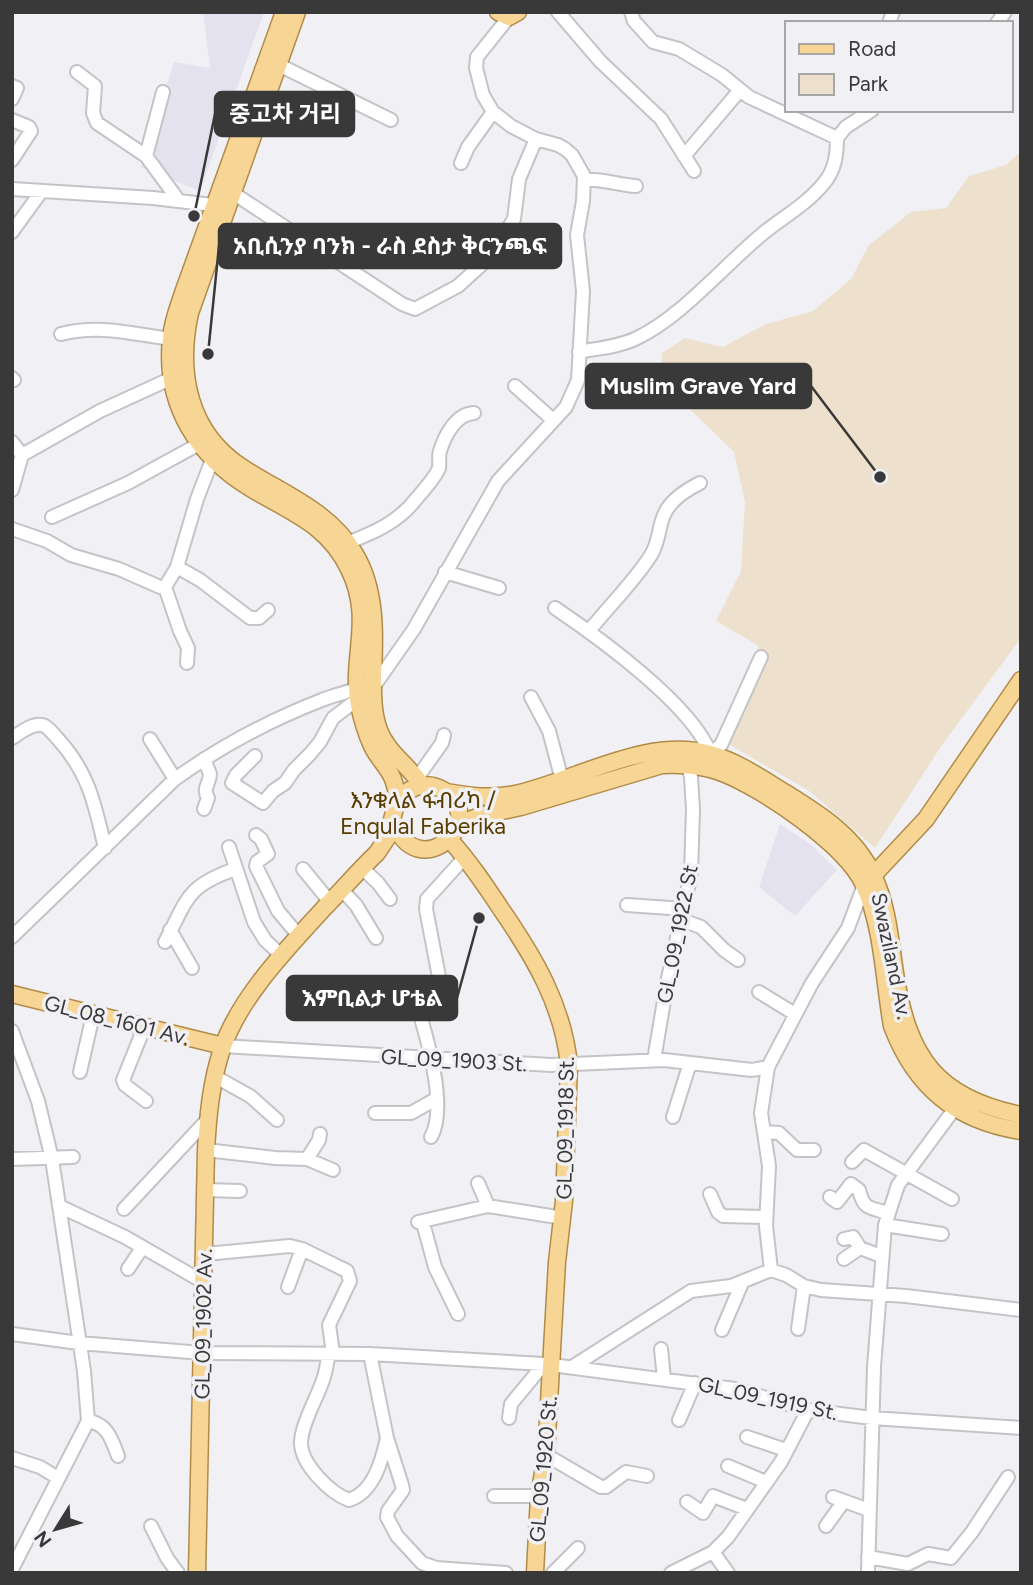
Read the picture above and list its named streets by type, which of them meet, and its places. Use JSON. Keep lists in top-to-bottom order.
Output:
{
  "streets": {
    "main road": [
      "Swaziland Av.",
      "GL_08_1601 Av.",
      "GL_09_1918 St.",
      "GL_09_1902 Av.",
      "GL_09_1920 St."
    ],
    "street": ["GL_09_1922 St", "GL_09_1903 St.", "GL_09_1919 St."]
  },
  "crossings": [
    ["GL_09_1922 St", "Swaziland Av."],
    ["GL_09_1922 St", "GL_09_1903 St."],
    ["Swaziland Av.", "GL_09_1918 St."],
    ["Swaziland Av.", "GL_09_1902 Av."],
    ["GL_08_1601 Av.", "GL_09_1903 St."],
    ["GL_08_1601 Av.", "GL_09_1902 Av."],
    ["GL_09_1903 St.", "GL_09_1918 St."],
    ["GL_09_1903 St.", "GL_09_1902 Av."],
    ["GL_09_1918 St.", "GL_09_1902 Av."],
    ["GL_09_1918 St.", "GL_09_1919 St."],
    ["GL_09_1918 St.", "GL_09_1920 St."],
    ["GL_09_1902 Av.", "GL_09_1919 St."],
    ["GL_09_1919 St.", "GL_09_1920 St."]
  ],
  "districts": ["እንቁላል ፋብሪካ / Enqulal Faberika"],
  "places": [
    "중고차 거리",
    "አቢሲንያ ባንክ - ራስ ደስታ ቅርንጫፍ",
    "Muslim Grave Yard",
    "እምቢልታ ሆቴል"
  ],
  "legend": ["Road", "Park"],
  "north": "bottom left"
}
